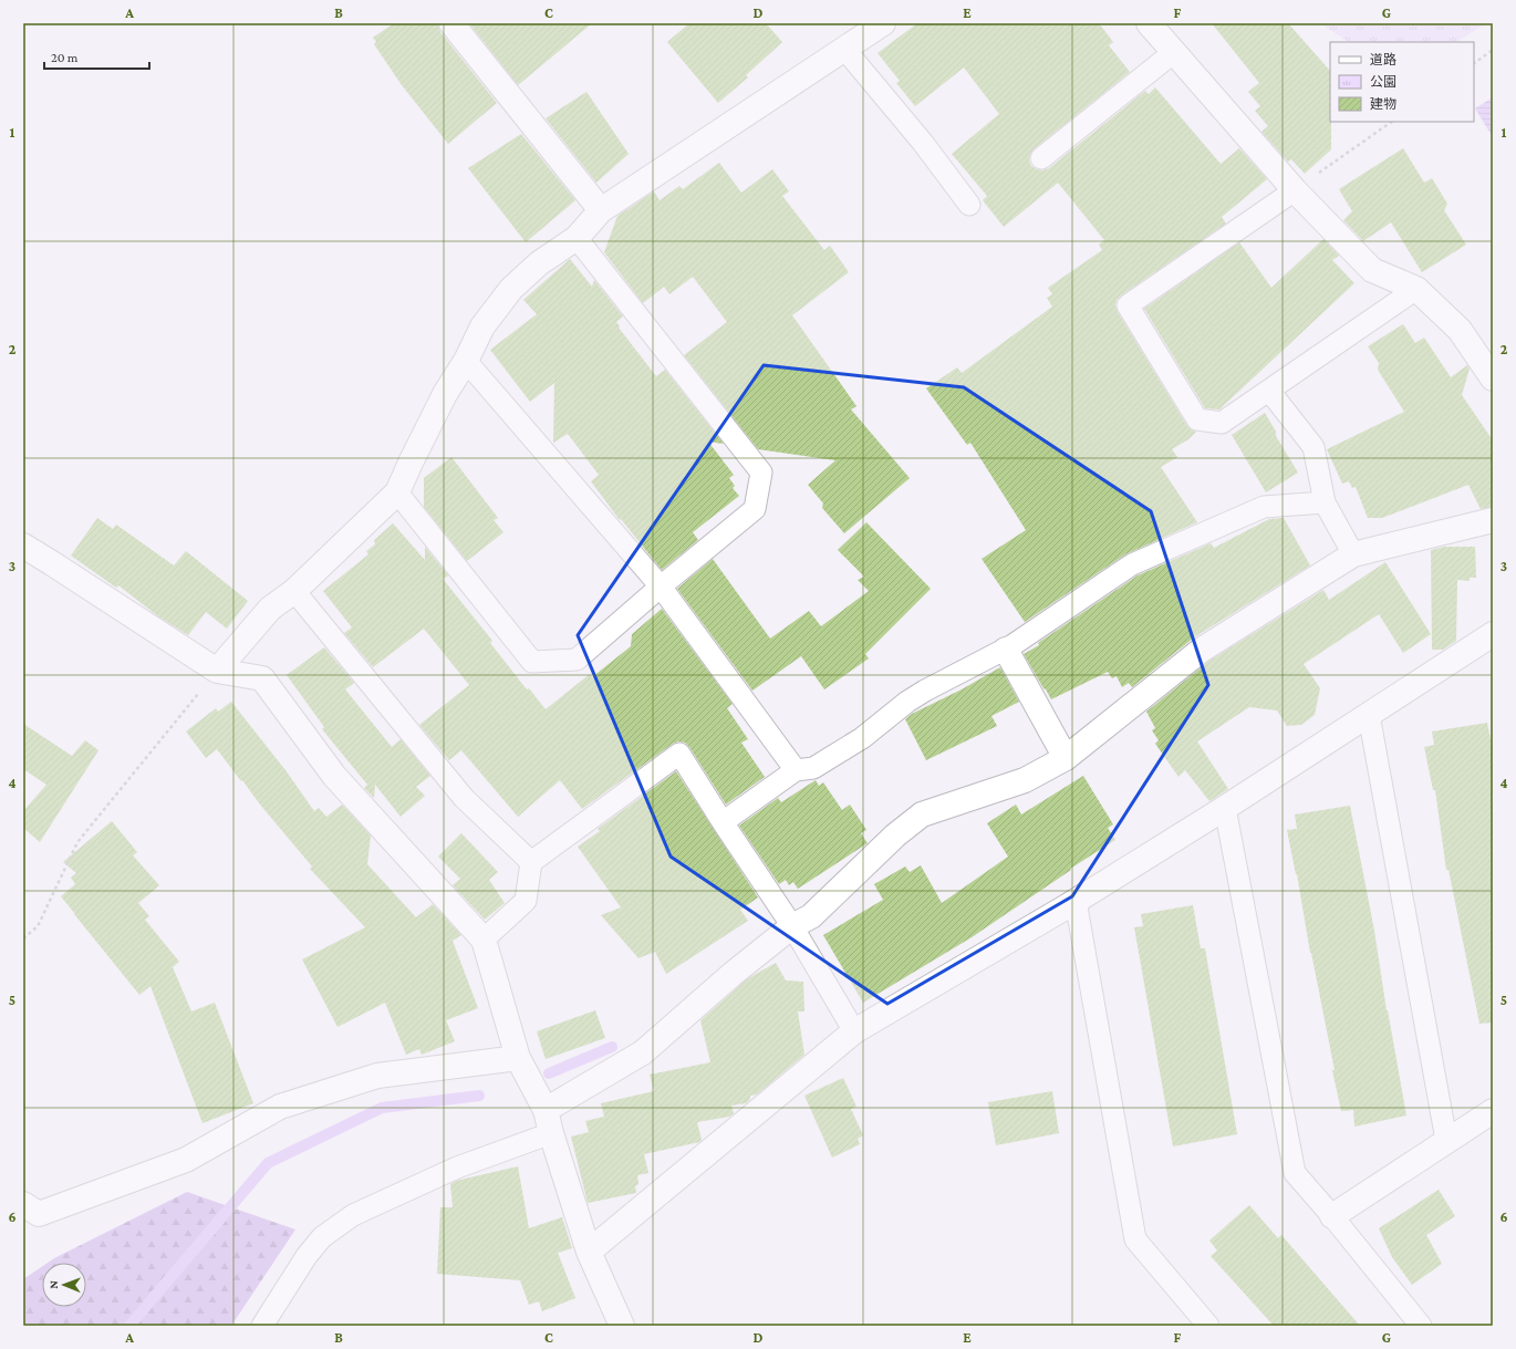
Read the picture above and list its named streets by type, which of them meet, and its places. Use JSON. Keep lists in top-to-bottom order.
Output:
{
  "legend": ["道路", "公園", "建物"],
  "scale_bar": "20 m",
  "north": "left",
  "grid": {
    "columns": [
      "A",
      "B",
      "C",
      "D",
      "E",
      "F",
      "G"
    ],
    "rows": [
      "1",
      "2",
      "3",
      "4",
      "5",
      "6"
    ]
  }
}
